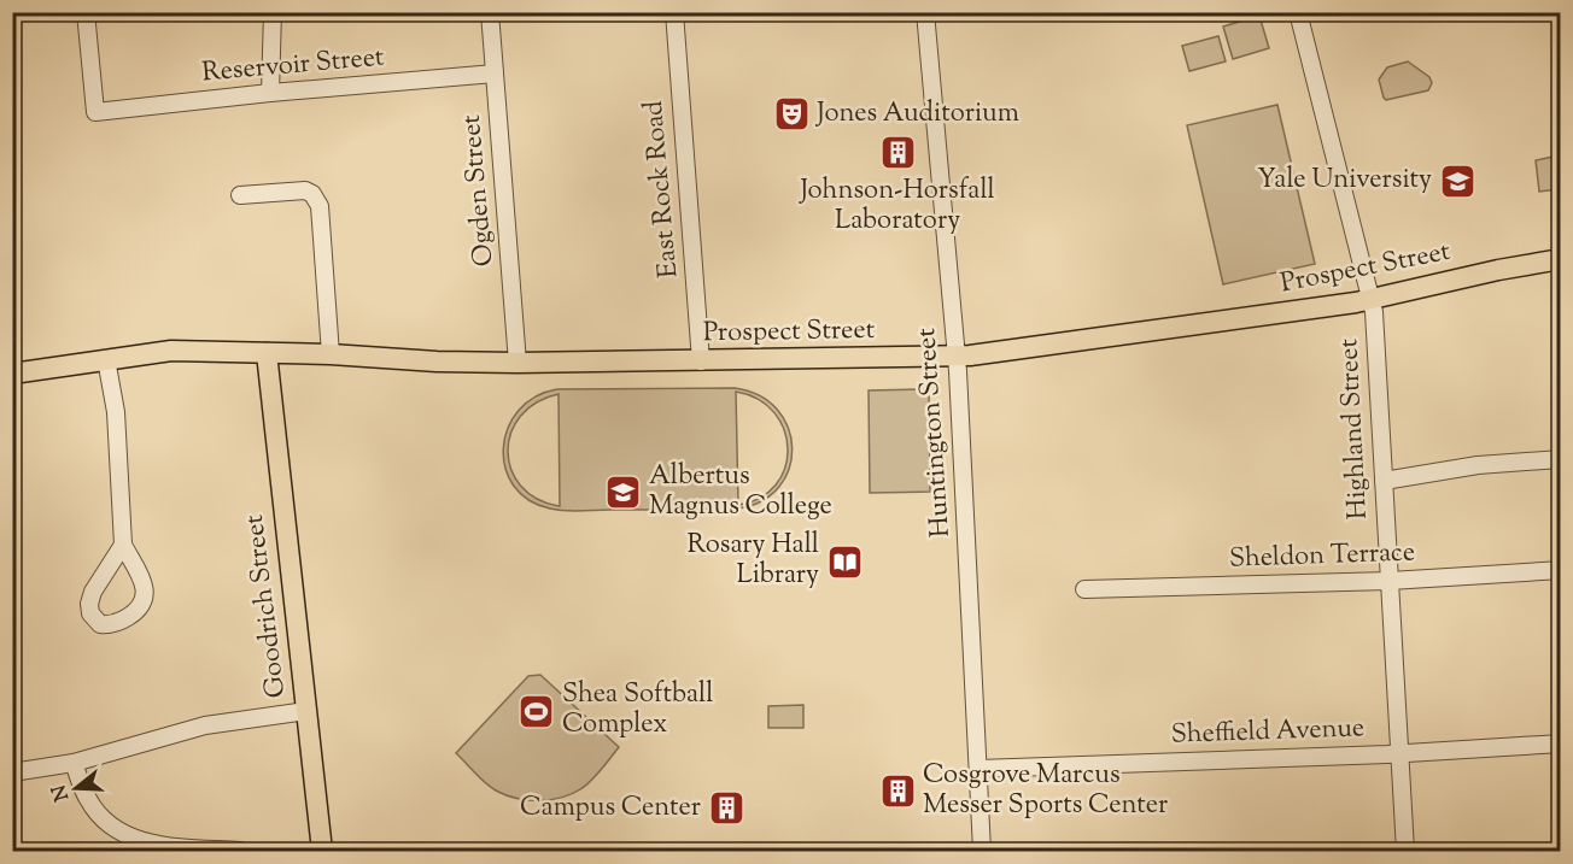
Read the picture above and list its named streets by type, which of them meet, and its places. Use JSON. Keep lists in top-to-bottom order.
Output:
{
  "streets": {
    "main road": ["Prospect Street", "Goodrich Street"],
    "street": [
      "Reservoir Street",
      "East Rock Road",
      "Ogden Street",
      "Highland Street",
      "Huntington Street",
      "Sheldon Terrace",
      "Sheffield Avenue"
    ]
  },
  "crossings": [
    ["Reservoir Street", "Ogden Street"],
    ["East Rock Road", "Prospect Street"],
    ["Ogden Street", "Prospect Street"],
    ["Prospect Street", "Highland Street"],
    ["Prospect Street", "Huntington Street"],
    ["Prospect Street", "Goodrich Street"],
    ["Highland Street", "Sheldon Terrace"],
    ["Highland Street", "Sheffield Avenue"],
    ["Huntington Street", "Sheffield Avenue"]
  ],
  "places": {
    "theatre": ["Jones Auditorium"],
    "building": ["Johnson-Horsfall Laboratory", "Cosgrove Marcus Messer Sports Center", "Campus Center"],
    "school or university": ["Yale University", "Albertus Magnus College"],
    "library": ["Rosary Hall Library"],
    "sports": ["Shea Softball Complex"]
  },
  "north": "left"
}
